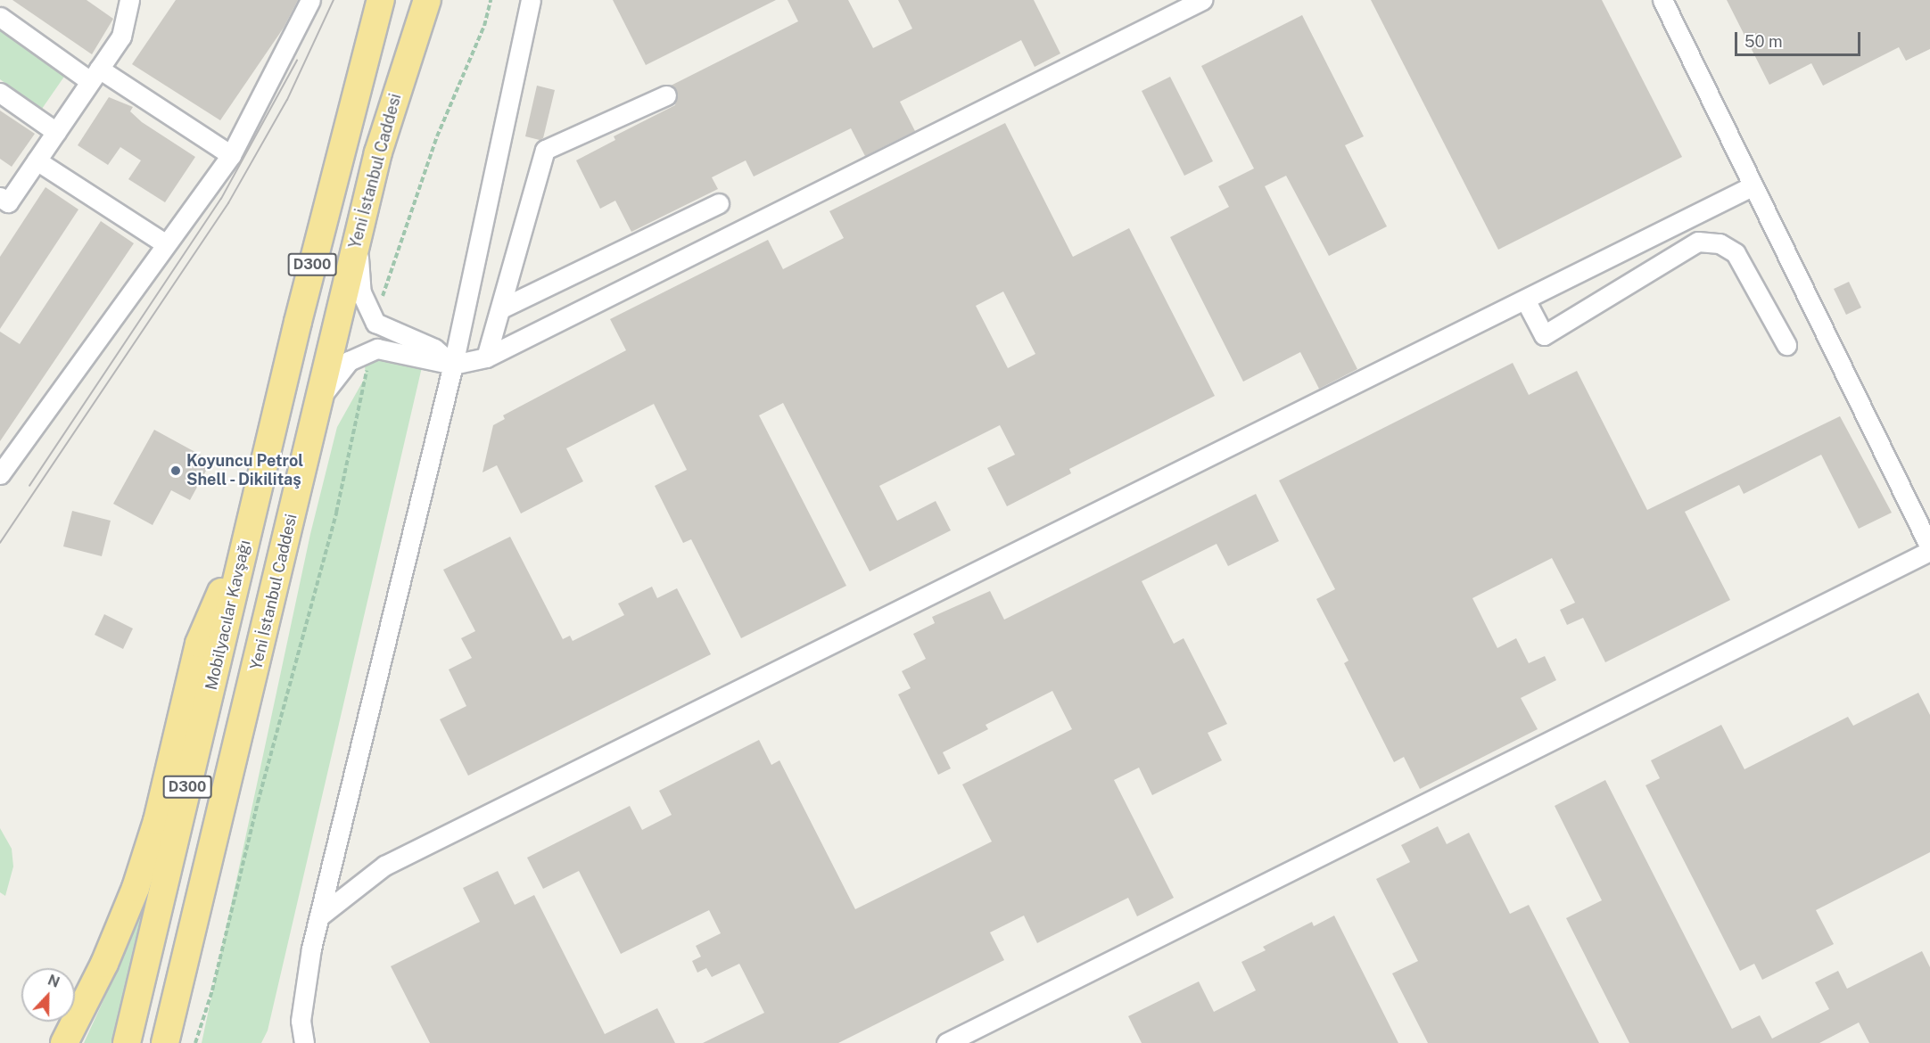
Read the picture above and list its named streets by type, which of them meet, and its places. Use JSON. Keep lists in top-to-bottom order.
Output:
{
  "streets": {
    "highway": ["Yeni İstanbul Caddesi", "D300", "Mobilyacılar Kavşağı"]
  },
  "crossings": [
    ["Yeni İstanbul Caddesi", "D300"],
    ["D300", "Mobilyacılar Kavşağı"]
  ],
  "places": ["Koyuncu Petrol Shell - Dikilitaş"],
  "scale_bar": "50 m",
  "north": "top"
}
